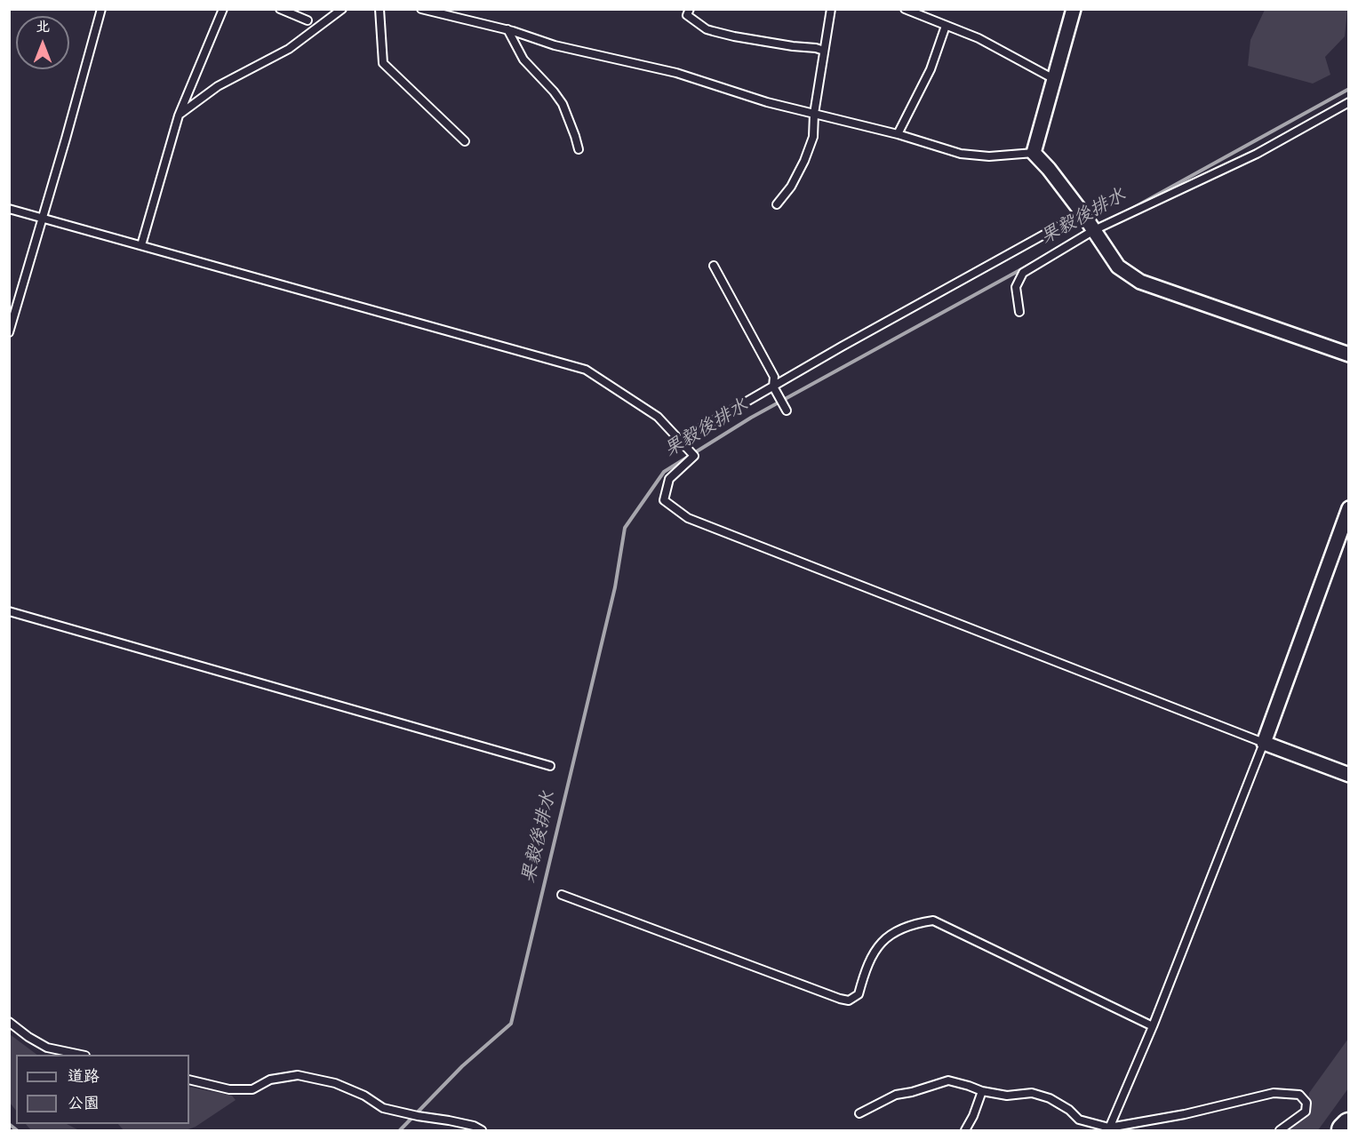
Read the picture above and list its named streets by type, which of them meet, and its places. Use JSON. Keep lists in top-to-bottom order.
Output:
{
  "water": ["果毅後排水"],
  "legend": ["道路", "公園"],
  "north": "top"
}
